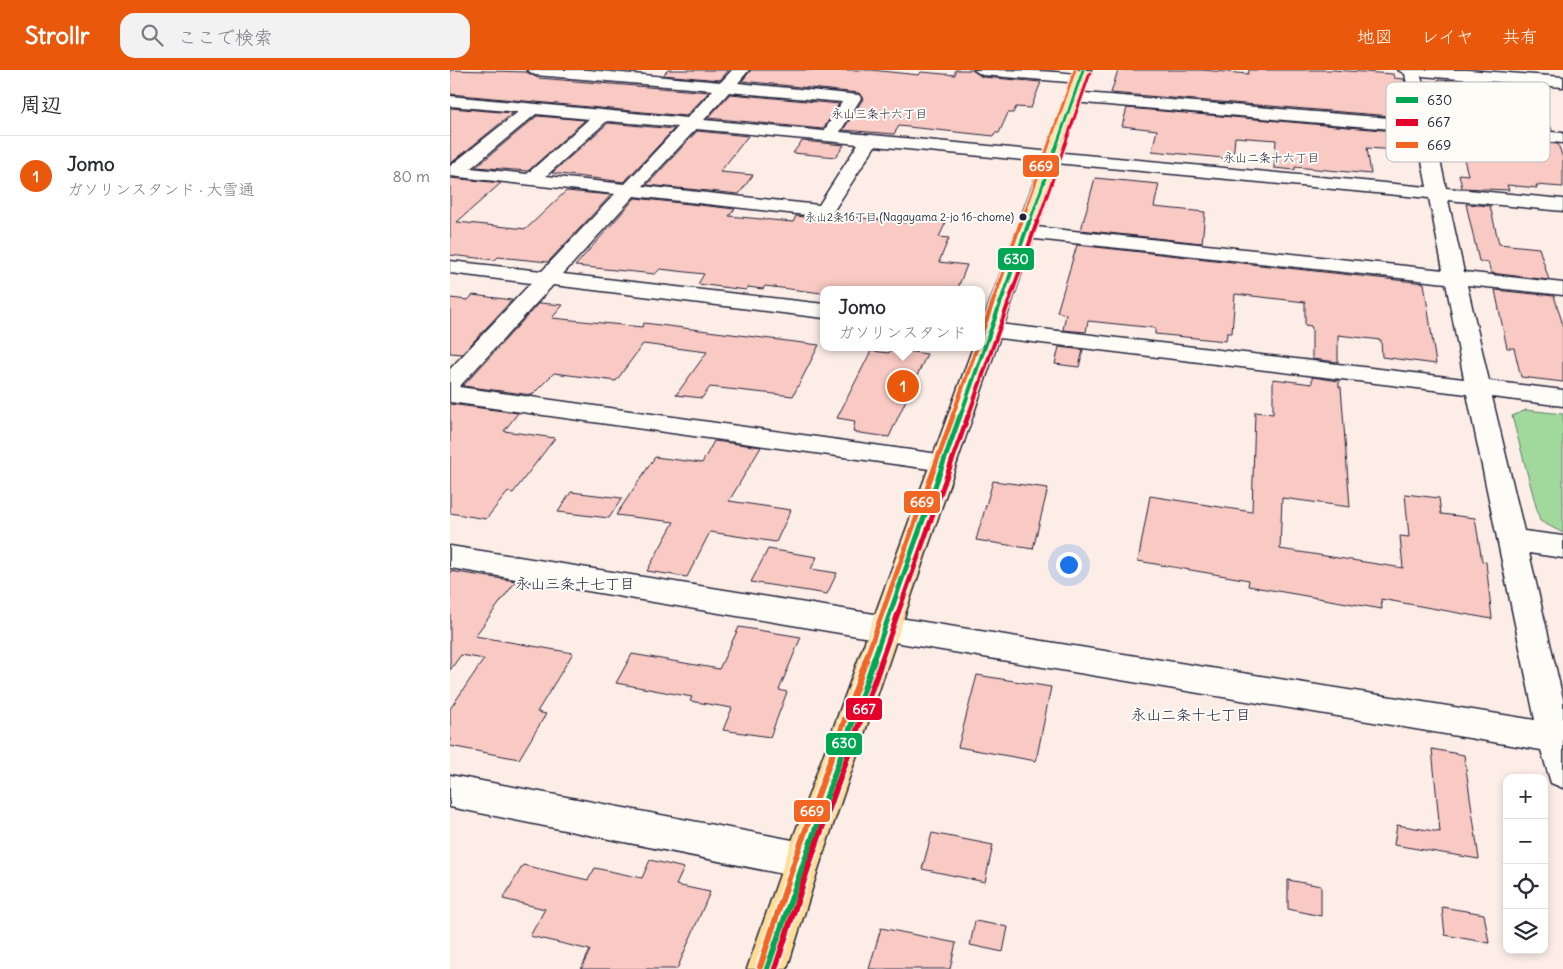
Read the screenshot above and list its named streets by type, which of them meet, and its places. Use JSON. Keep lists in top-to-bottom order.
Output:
{
  "districts": [
    "永山三条十六丁目",
    "永山二条十六丁目",
    "永山三条十七丁目",
    "永山二条十七丁目"
  ],
  "places": ["永山2条16丁目 (Nagayama 2-jo 16-chome)"],
  "lines": ["transit line 630", "transit line 669", "transit line 667"],
  "legend": ["630", "667", "669"],
  "page": {
    "header": "Strollr",
    "search": "ここで検索",
    "nav": ["地図", "レイヤ", "共有"],
    "heading": "周辺",
    "list": [
      {
        "mark": "1",
        "name": "Jomo",
        "note": "ガソリンスタンド · 大雪通",
        "value": "80 m"
      }
    ],
    "popup": ["Jomo", "ガソリンスタンド"],
    "pins": "1",
    "map_buttons": ["+", "−"]
  }
}
